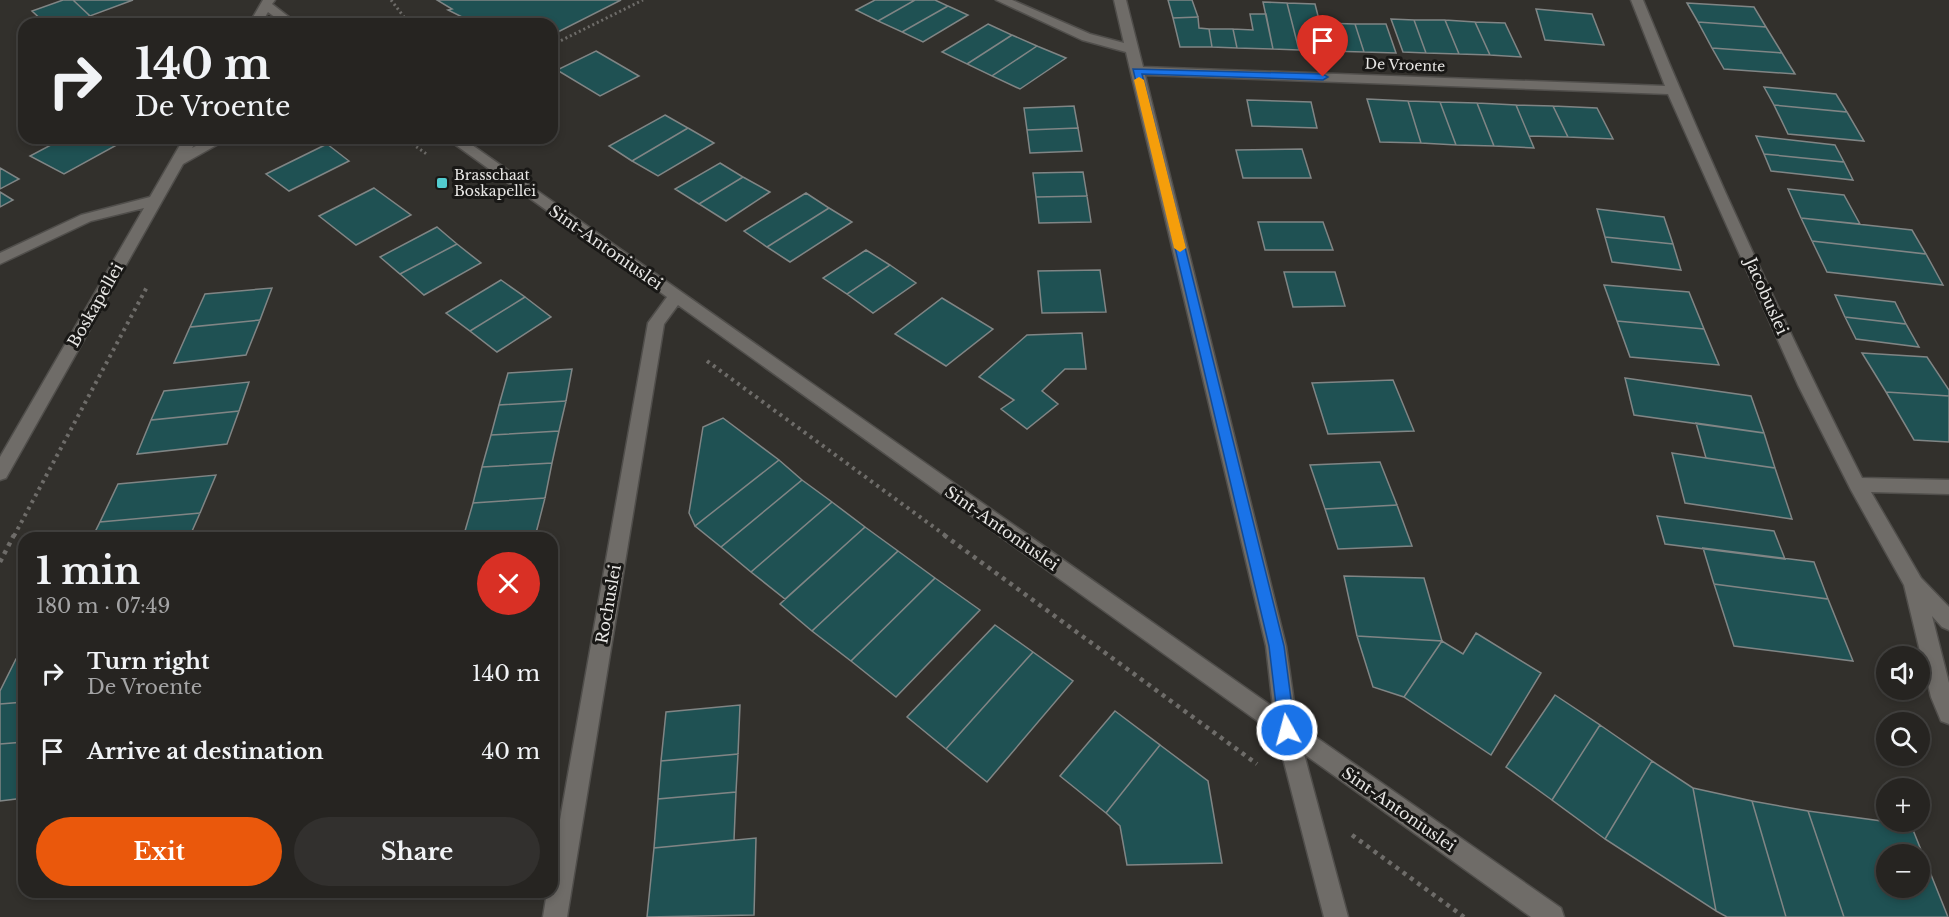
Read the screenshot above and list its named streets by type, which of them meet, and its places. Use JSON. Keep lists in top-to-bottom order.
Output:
{
  "streets": {
    "street": [
      "De Vroente",
      "Sint-Antoniuslei",
      "Jacobuslei",
      "Boskapellei",
      "Rochuslei"
    ]
  },
  "crossings": [
    ["De Vroente", "Jacobuslei"],
    ["Sint-Antoniuslei", "Rochuslei"]
  ],
  "places": {
    "transit": ["Brasschaat Boskapellei"]
  },
  "page": {
    "turn": ["140 m", "De Vroente"],
    "heading": ["1 min", "180 m · 07:49"],
    "list": [
      {
        "name": "Turn right",
        "note": "De Vroente",
        "value": "140 m"
      },
      {
        "name": "Arrive at destination",
        "value": "40 m"
      }
    ],
    "map_buttons": ["+", "−"],
    "buttons": ["Exit", "Share"]
  }
}
